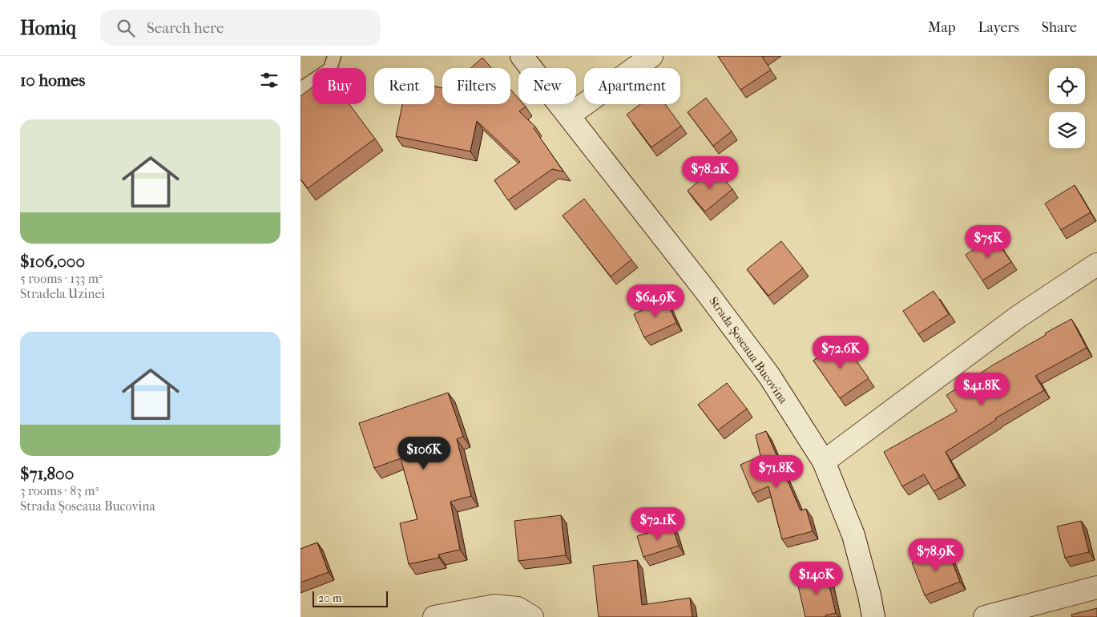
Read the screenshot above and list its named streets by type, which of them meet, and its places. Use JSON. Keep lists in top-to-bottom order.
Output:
{
  "streets": {
    "main road": ["Strada Șoseaua Bucovina"]
  },
  "scale_bar": "20 m",
  "page": {
    "header": "Homiq",
    "search": "Search here",
    "nav": ["Map", "Layers", "Share"],
    "heading": "10 homes",
    "chip": [
      "Buy",
      "Rent",
      "Filters",
      "New",
      "Apartment"
    ],
    "list": [
      {
        "name": "$106,000",
        "note": "5 rooms · 133 m² · Stradela Uzinei"
      },
      {
        "name": "$71,800",
        "note": "3 rooms · 83 m² · Strada Șoseaua Bucovina"
      }
    ],
    "price": [
      "$78.2K",
      "$75K",
      "$64.9K",
      "$72.6K",
      "$41.8K",
      "$106K",
      "$71.8K",
      "$72.1K",
      "$78.9K",
      "$140K"
    ],
    "scale": "20 m"
  }
}
